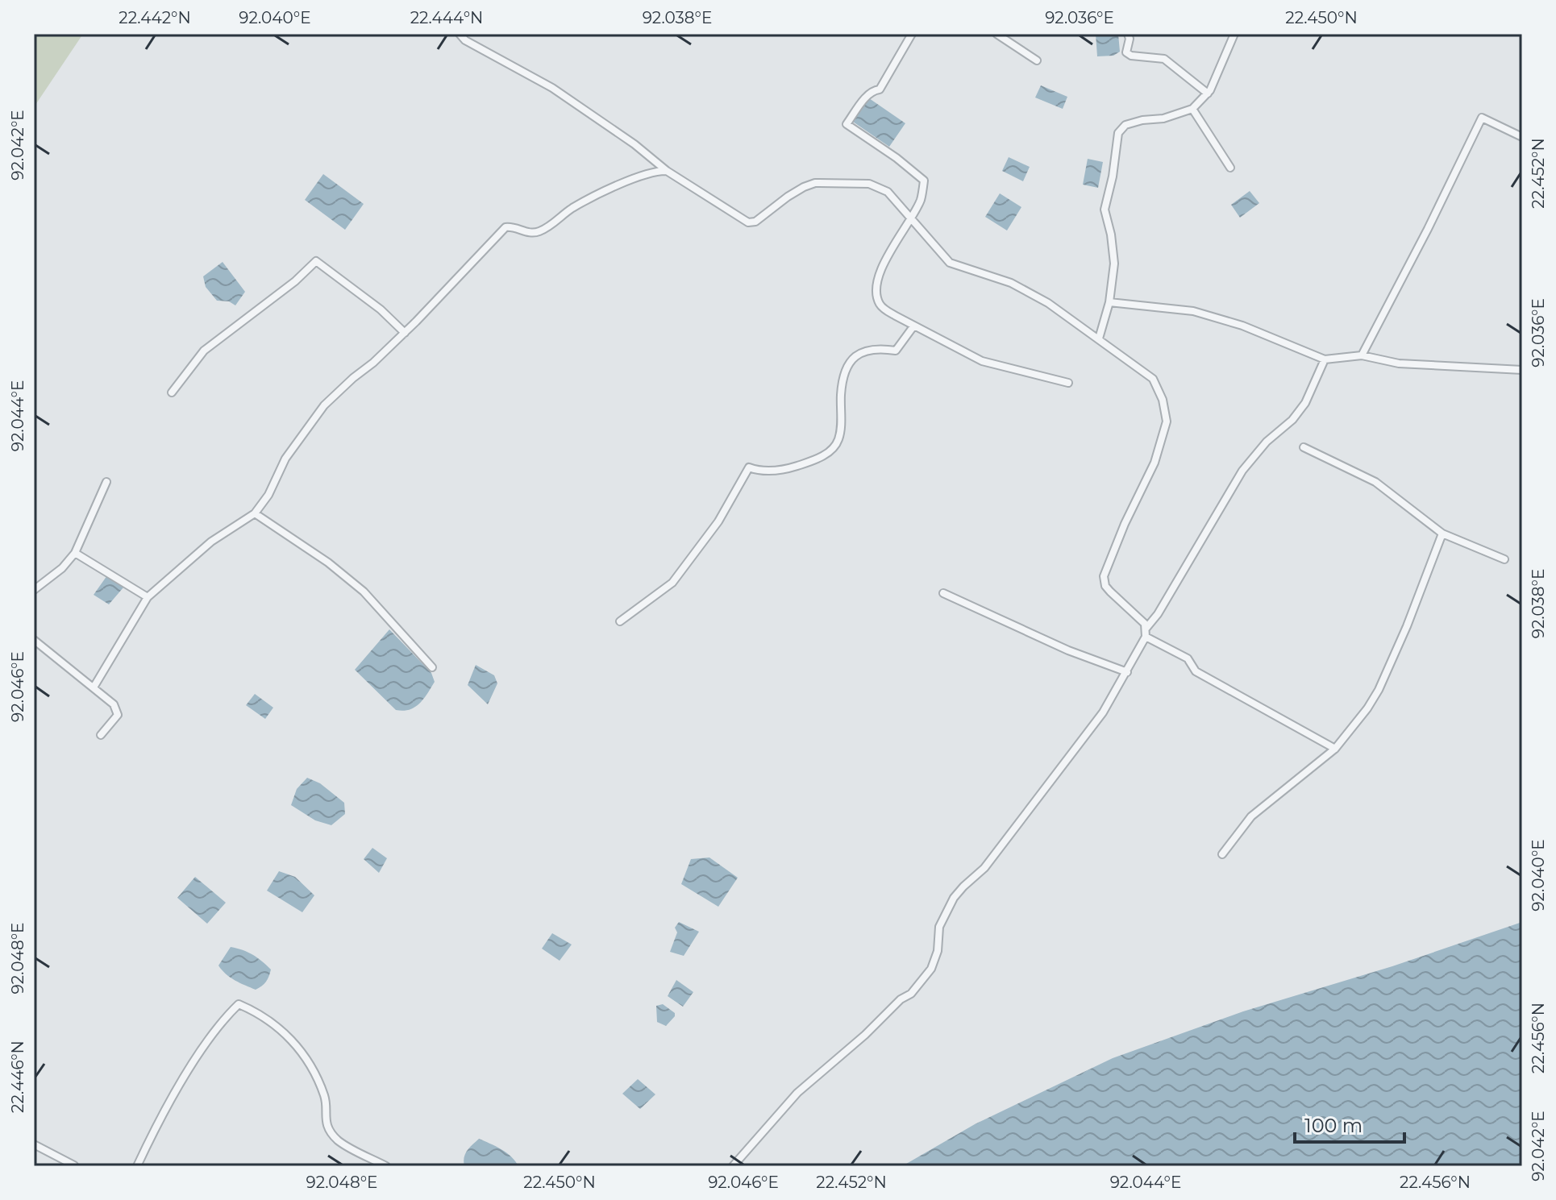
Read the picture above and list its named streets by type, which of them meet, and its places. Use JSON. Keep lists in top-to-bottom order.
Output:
{
  "scale_bar": "100 m",
  "coordinates": [
    "22.442°N",
    "92.040°E",
    "22.444°N",
    "92.038°E",
    "92.036°E",
    "22.450°N",
    "92.042°E",
    "22.452°N",
    "92.044°E",
    "92.046°E",
    "92.048°E",
    "22.456°N",
    "22.446°N"
  ]
}
